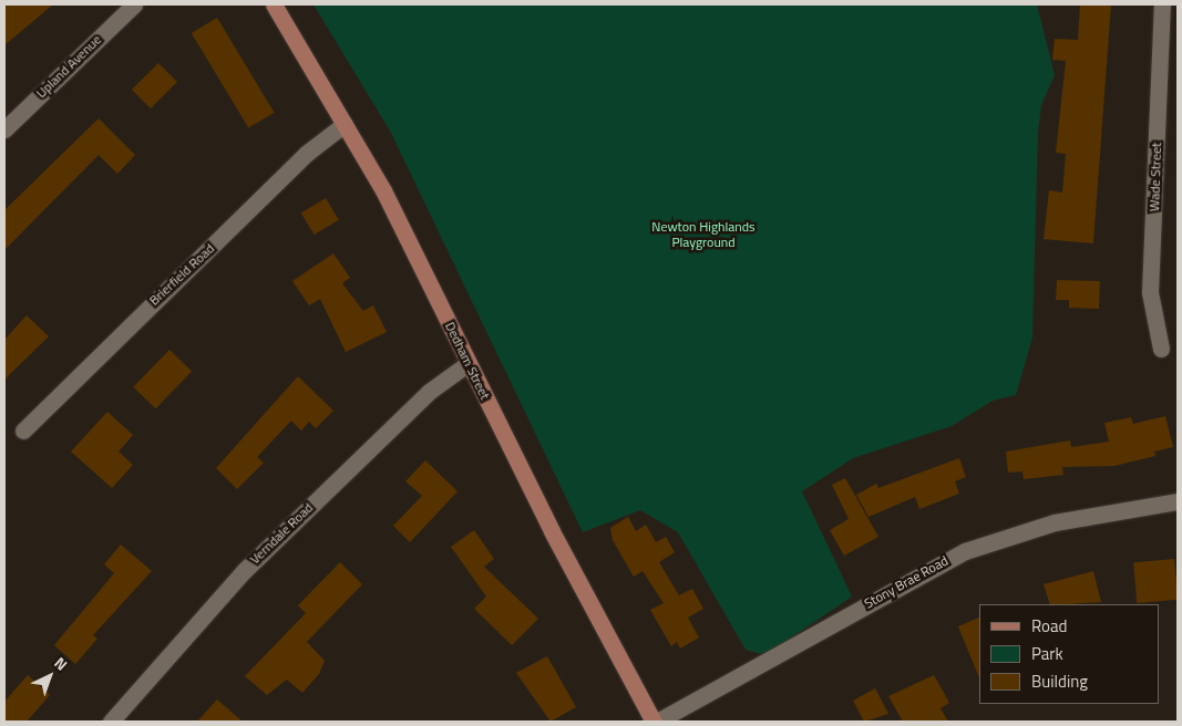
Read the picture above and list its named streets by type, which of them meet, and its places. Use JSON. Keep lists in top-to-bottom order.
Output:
{
  "streets": {
    "main road": ["Dedham Street"],
    "street": [
      "Upland Avenue",
      "Wade Street",
      "Brierfield Road",
      "Verndale Road",
      "Stony Brae Road"
    ]
  },
  "crossings": [
    ["Brierfield Road", "Dedham Street"],
    ["Dedham Street", "Verndale Road"],
    ["Dedham Street", "Stony Brae Road"]
  ],
  "parks": ["Newton Highlands Playground"],
  "legend": ["Road", "Park", "Building"],
  "north": "top right"
}
